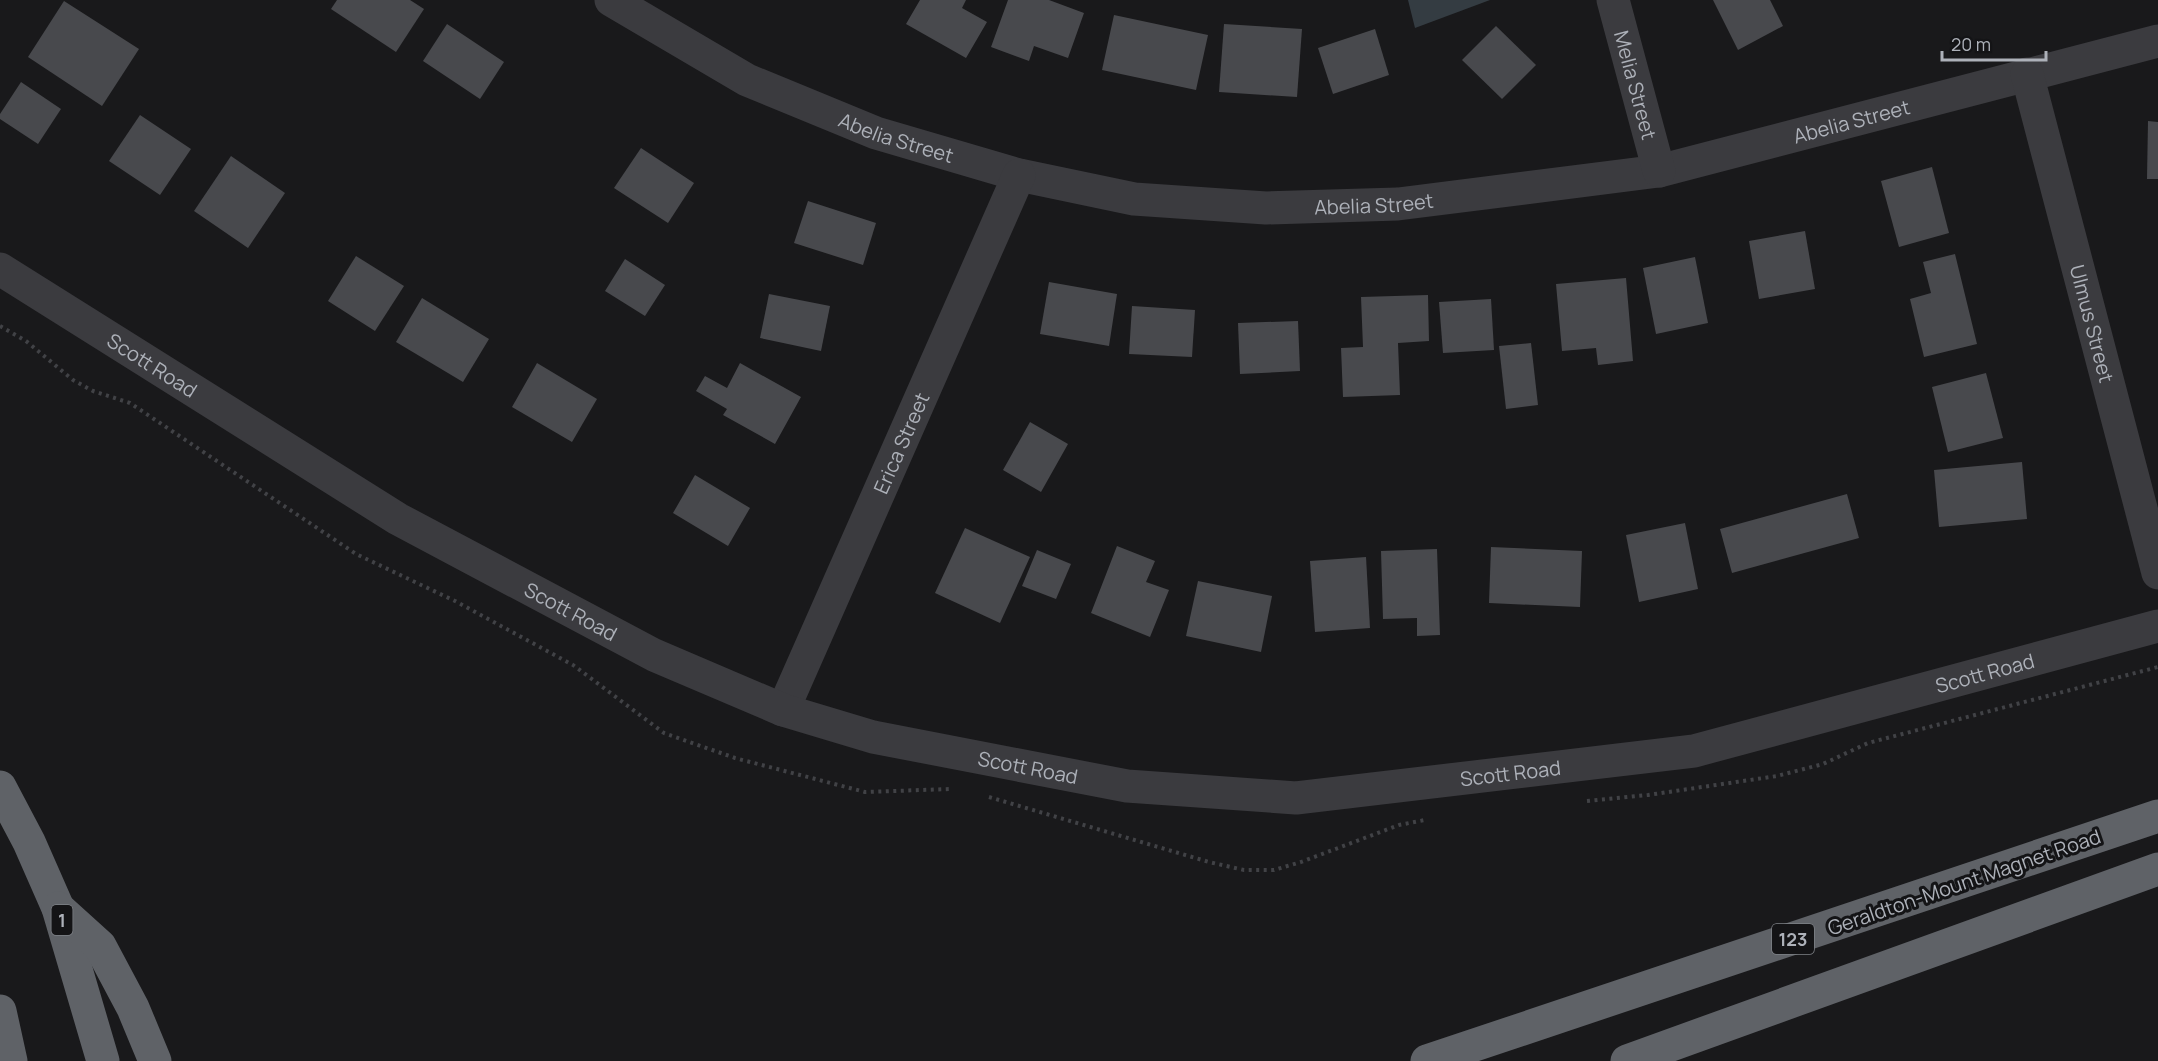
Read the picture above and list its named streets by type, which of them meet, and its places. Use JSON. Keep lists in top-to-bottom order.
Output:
{
  "streets": {
    "highway": ["Geraldton-Mount Magnet Road", "1", "123"],
    "street": [
      "Melia Street",
      "Abelia Street",
      "Ulmus Street",
      "Scott Road",
      "Erica Street"
    ]
  },
  "crossings": [
    ["Melia Street", "Abelia Street"],
    ["Abelia Street", "Ulmus Street"],
    ["Abelia Street", "Erica Street"],
    ["Scott Road", "Erica Street"]
  ],
  "scale_bar": "20 m"
}
